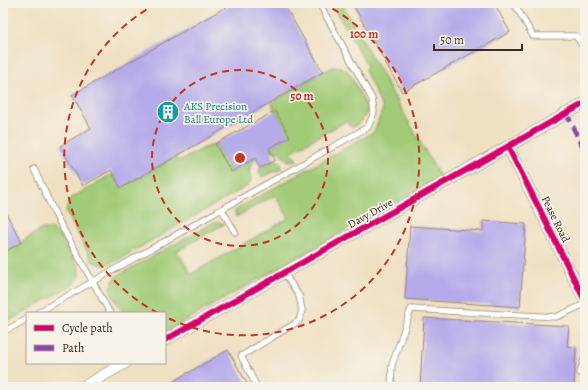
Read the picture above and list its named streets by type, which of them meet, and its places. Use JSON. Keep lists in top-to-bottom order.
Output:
{
  "streets": {
    "street": ["Davy Drive", "Pease Road"]
  },
  "crossings": [
    ["Davy Drive", "Pease Road"]
  ],
  "places": {
    "building": ["AKS Precision Ball Europe Ltd"]
  },
  "legend": ["Cycle path", "Path"],
  "scale_bar": "50 m",
  "rings": ["100 m", "50 m"]
}
